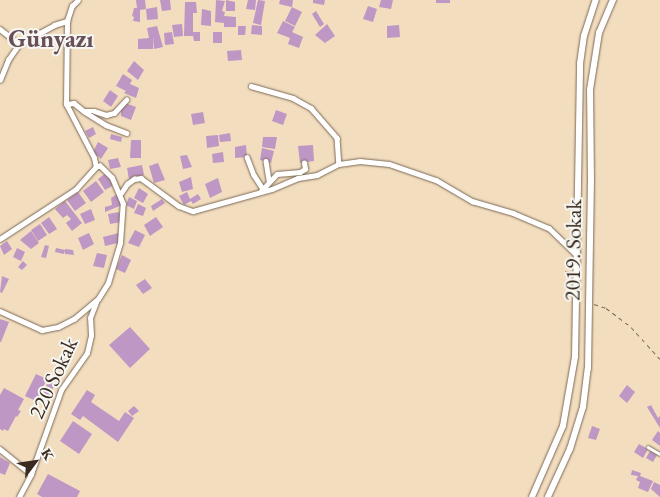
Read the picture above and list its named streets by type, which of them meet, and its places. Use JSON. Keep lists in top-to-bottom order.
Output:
{
  "streets": {
    "street": ["2019. Sokak", "220 Sokak"]
  },
  "districts": ["Günyazı"],
  "north": "top right"
}
